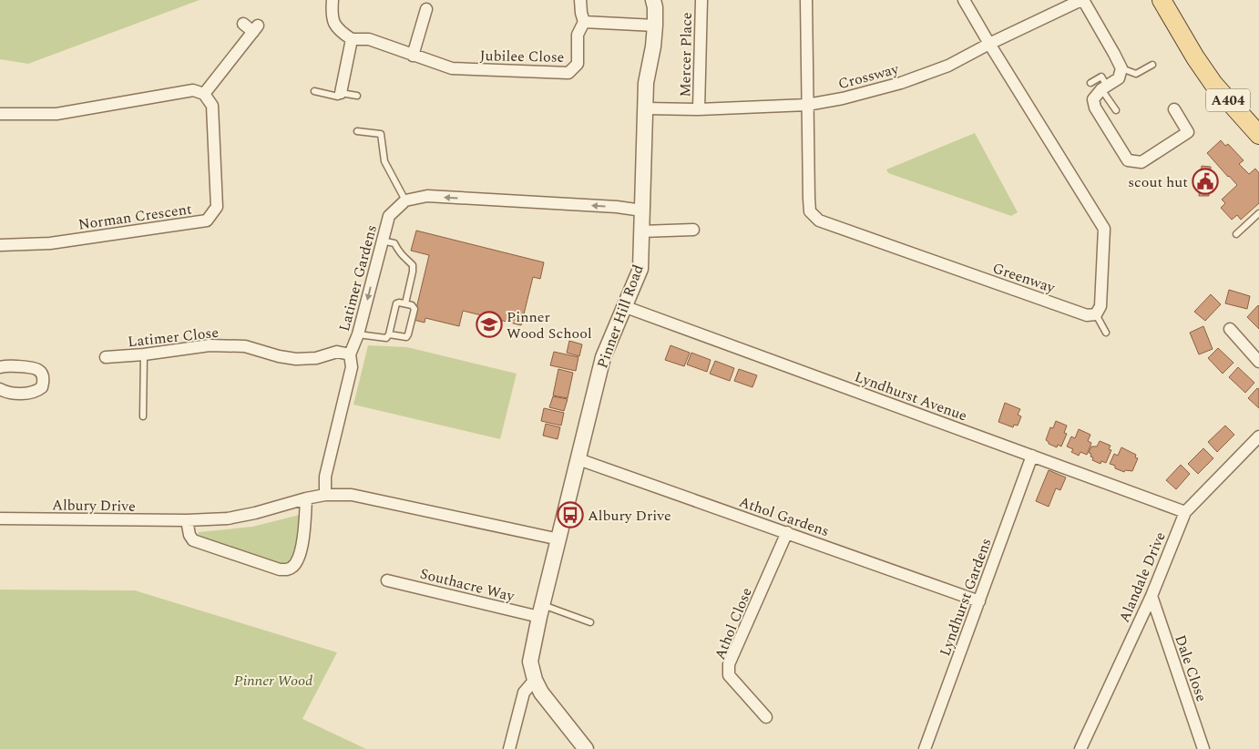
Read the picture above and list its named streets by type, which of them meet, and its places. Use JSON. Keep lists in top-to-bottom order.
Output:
{
  "streets": {
    "main road": ["A404"],
    "street": [
      "Mercer Place",
      "Jubilee Close",
      "Crossway",
      "Norman Crescent",
      "Greenway",
      "Latimer Gardens",
      "Pinner Hill Road",
      "Latimer Close",
      "Lyndhurst Avenue",
      "Albury Drive",
      "Athol Gardens",
      "Alandale Drive",
      "Southacre Way",
      "Lyndhurst Gardens",
      "Athol Close",
      "Dale Close"
    ]
  },
  "crossings": [
    ["Mercer Place", "Crossway"],
    ["Crossway", "Greenway"],
    ["Crossway", "Pinner Hill Road"],
    ["Latimer Gardens", "Latimer Close"],
    ["Latimer Gardens", "Albury Drive"],
    ["Pinner Hill Road", "Lyndhurst Avenue"],
    ["Pinner Hill Road", "Albury Drive"],
    ["Pinner Hill Road", "Athol Gardens"],
    ["Pinner Hill Road", "Southacre Way"],
    ["Lyndhurst Avenue", "Alandale Drive"],
    ["Lyndhurst Avenue", "Lyndhurst Gardens"],
    ["Athol Gardens", "Lyndhurst Gardens"],
    ["Athol Gardens", "Athol Close"],
    ["Alandale Drive", "Dale Close"]
  ],
  "parks": ["Pinner Wood"],
  "places": {
    "public building": ["scout hut"],
    "school or university": ["Pinner Wood School"],
    "bus stop": ["Albury Drive"]
  }
}
